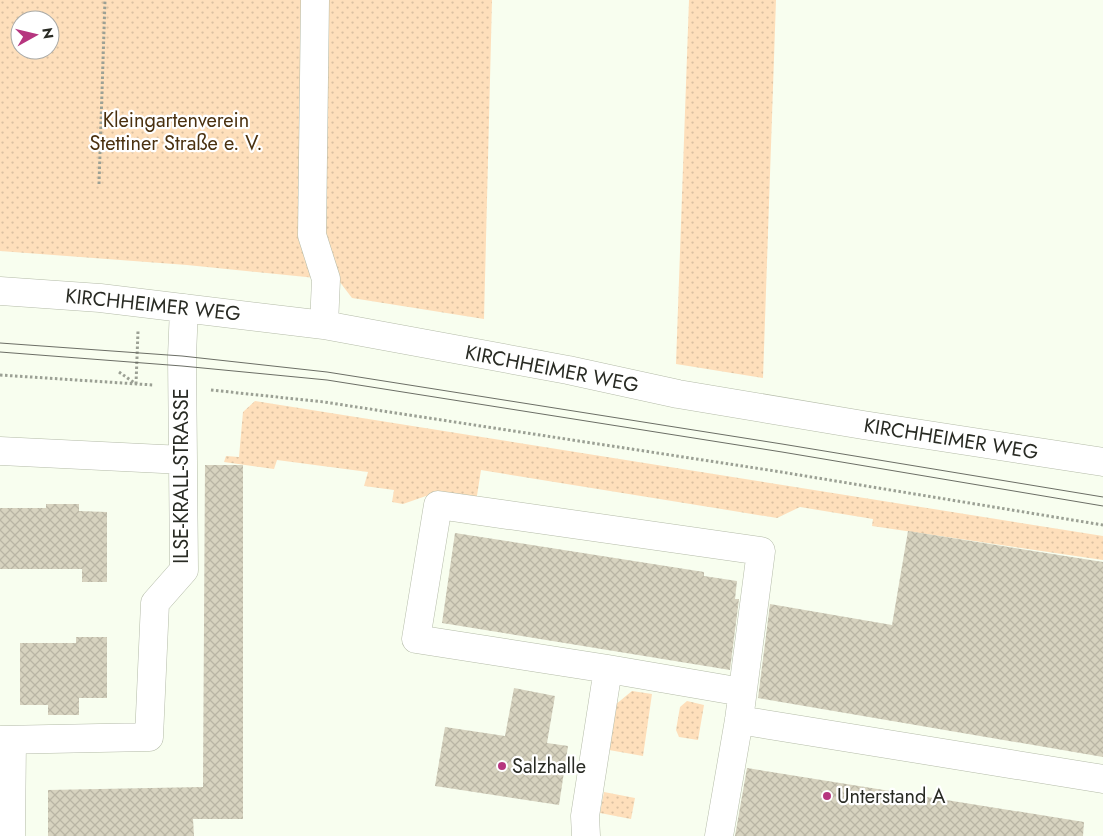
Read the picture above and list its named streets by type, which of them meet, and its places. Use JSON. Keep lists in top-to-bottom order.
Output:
{
  "streets": {
    "street": ["KIRCHHEIMER WEG", "ILSE-KRALL-STRASSE"]
  },
  "crossings": [
    ["KIRCHHEIMER WEG", "ILSE-KRALL-STRASSE"]
  ],
  "parks": ["Kleingartenverein Stettiner Straße e. V."],
  "places": ["Salzhalle", "Unterstand A"],
  "north": "right"
}
